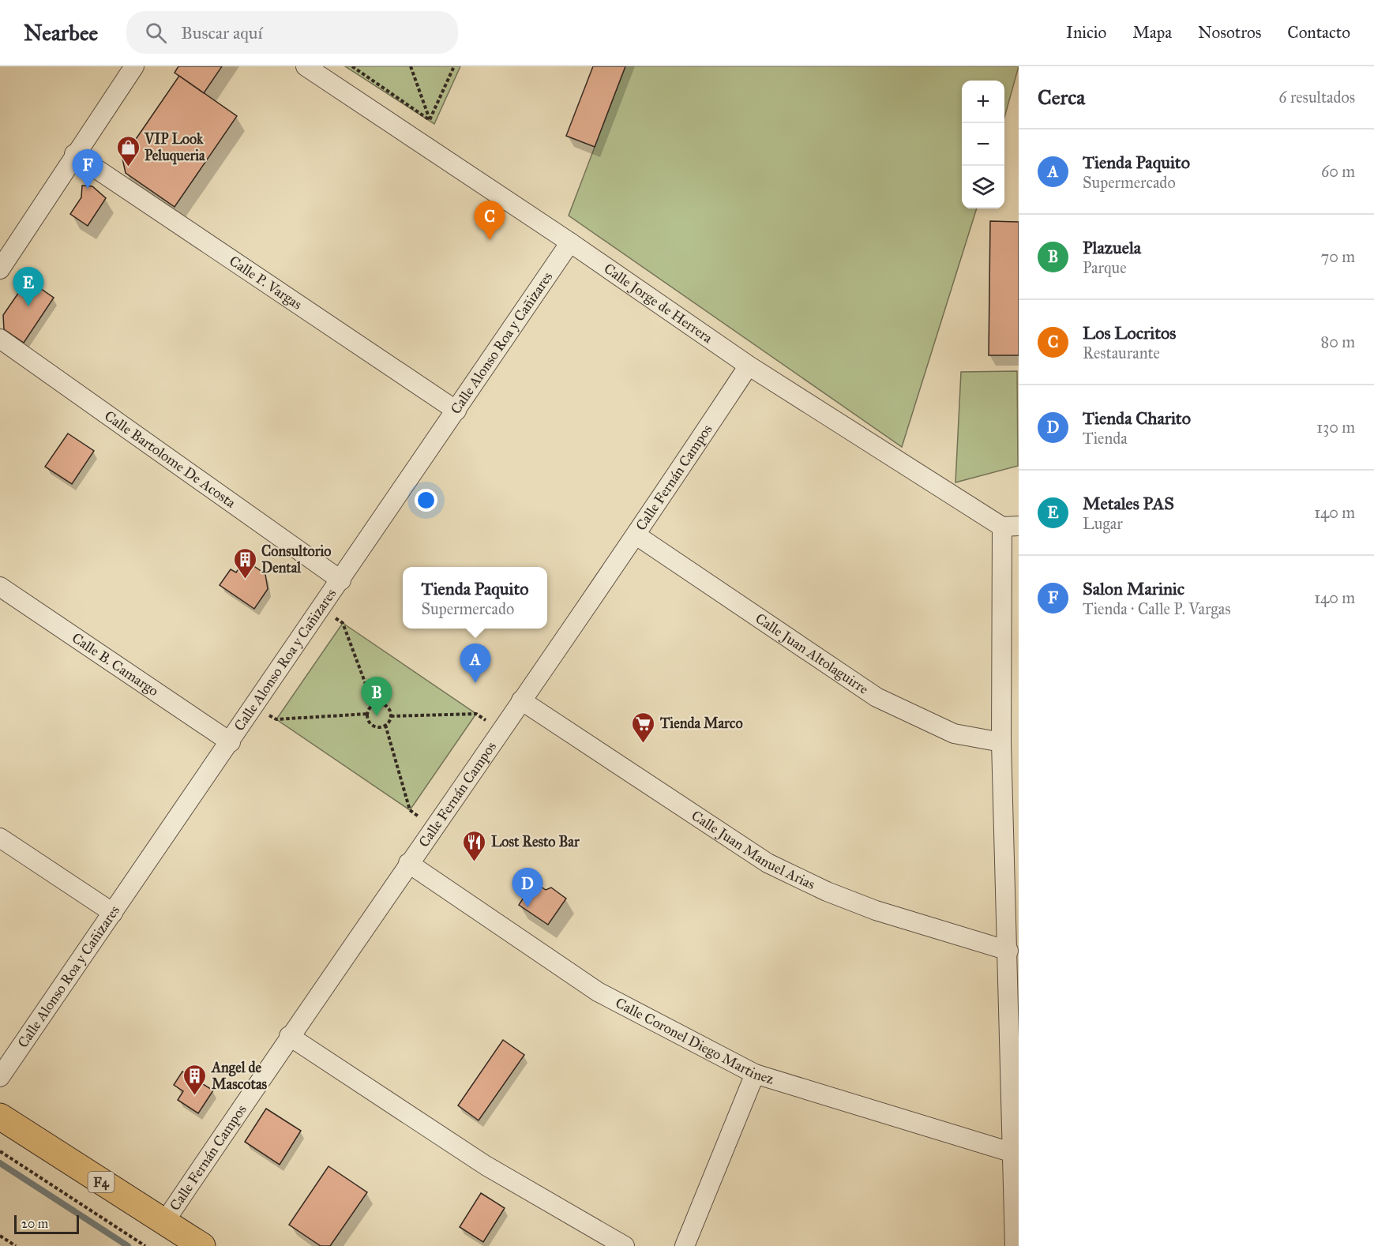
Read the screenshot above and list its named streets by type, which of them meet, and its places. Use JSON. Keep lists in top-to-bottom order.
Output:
{
  "streets": {
    "highway": ["F4"],
    "street": [
      "Calle P. Vargas",
      "Calle Jorge de Herrera",
      "Calle Alonso Roa y Cañizares",
      "Calle Bartolome De Acosta",
      "Calle Fernán Campos",
      "Calle Juan Altolaguirre",
      "Calle B. Camargo",
      "Calle Juan Manuel Arias",
      "Calle Coronel Diego Martinez"
    ]
  },
  "crossings": [
    ["Calle P. Vargas", "Calle Alonso Roa y Cañizares"],
    ["Calle Jorge de Herrera", "Calle Alonso Roa y Cañizares"],
    ["Calle Jorge de Herrera", "Calle Fernán Campos"],
    ["Calle Alonso Roa y Cañizares", "Calle Bartolome De Acosta"],
    ["Calle Alonso Roa y Cañizares", "Calle B. Camargo"],
    ["Calle Fernán Campos", "Calle Juan Altolaguirre"],
    ["Calle Fernán Campos", "Calle Juan Manuel Arias"],
    ["Calle Fernán Campos", "Calle Coronel Diego Martinez"],
    ["Calle Fernán Campos", "F4"]
  ],
  "places": {
    "shop": ["VIP Look Peluqueria"],
    "building": ["Consultorio Dental", "Angel de Mascotas"],
    "supermarket": ["Tienda Marco"],
    "restaurant": ["Lost Resto Bar"]
  },
  "scale_bar": "20 m",
  "page": {
    "header": "Nearbee",
    "search": "Buscar aquí",
    "nav": [
      "Inicio",
      "Mapa",
      "Nosotros",
      "Contacto"
    ],
    "heading": ["Cerca", "6 resultados"],
    "map_buttons": ["+", "−"],
    "list": [
      {
        "mark": "A",
        "name": "Tienda Paquito",
        "note": "Supermercado",
        "value": "60 m"
      },
      {
        "mark": "B",
        "name": "Plazuela",
        "note": "Parque",
        "value": "70 m"
      },
      {
        "mark": "C",
        "name": "Los Locritos",
        "note": "Restaurante",
        "value": "80 m"
      },
      {
        "mark": "D",
        "name": "Tienda Charito",
        "note": "Tienda",
        "value": "130 m"
      },
      {
        "mark": "E",
        "name": "Metales PAS",
        "note": "Lugar",
        "value": "140 m"
      },
      {
        "mark": "F",
        "name": "Salon Marinic",
        "note": "Tienda · Calle P. Vargas",
        "value": "140 m"
      }
    ],
    "pins": [
      "F",
      "C",
      "E",
      "A",
      "B",
      "D"
    ],
    "popup": ["Tienda Paquito", "Supermercado"],
    "scale": "20 m"
  }
}
